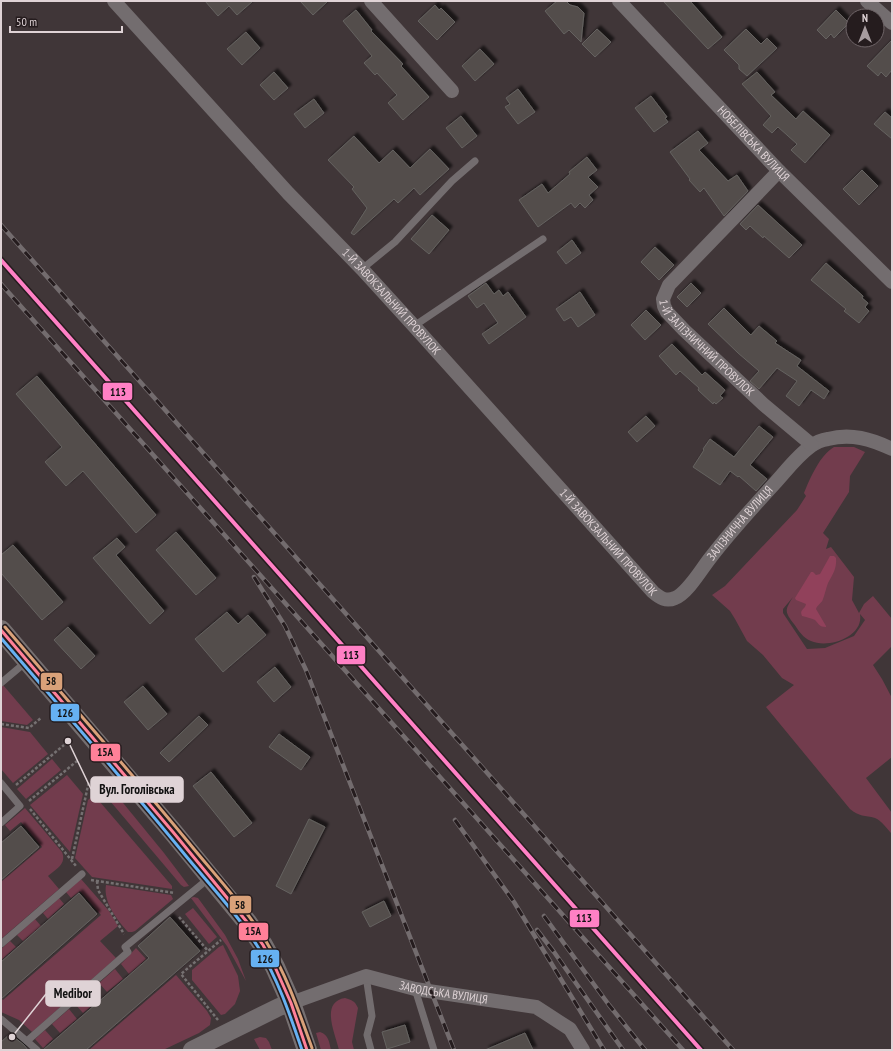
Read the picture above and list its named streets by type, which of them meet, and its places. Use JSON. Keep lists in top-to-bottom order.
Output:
{
  "streets": {
    "street": [
      "НОБЕЛІВСЬКА ВУЛИЦЯ",
      "1-Й ЗАВОКЗАЛЬНИЙ ПРОВУЛОК",
      "1-Й ЗАЛІЗНИЧНИЙ ПРОВУЛОК",
      "ЗАЛІЗНИЧНА ВУЛИЦЯ",
      "ЗАВОДСЬКА ВУЛИЦЯ"
    ]
  },
  "crossings": [
    ["НОБЕЛІВСЬКА ВУЛИЦЯ", "1-Й ЗАЛІЗНИЧНИЙ ПРОВУЛОК"],
    ["1-Й ЗАВОКЗАЛЬНИЙ ПРОВУЛОК", "ЗАЛІЗНИЧНА ВУЛИЦЯ"],
    ["1-Й ЗАЛІЗНИЧНИЙ ПРОВУЛОК", "ЗАЛІЗНИЧНА ВУЛИЦЯ"]
  ],
  "places": ["Вул. Гоголівська", "Medibor"],
  "lines": [
    "transit line 113",
    "transit line 58",
    "transit line 15A",
    "transit line 126"
  ],
  "scale_bar": "50 m",
  "north": "top"
}
